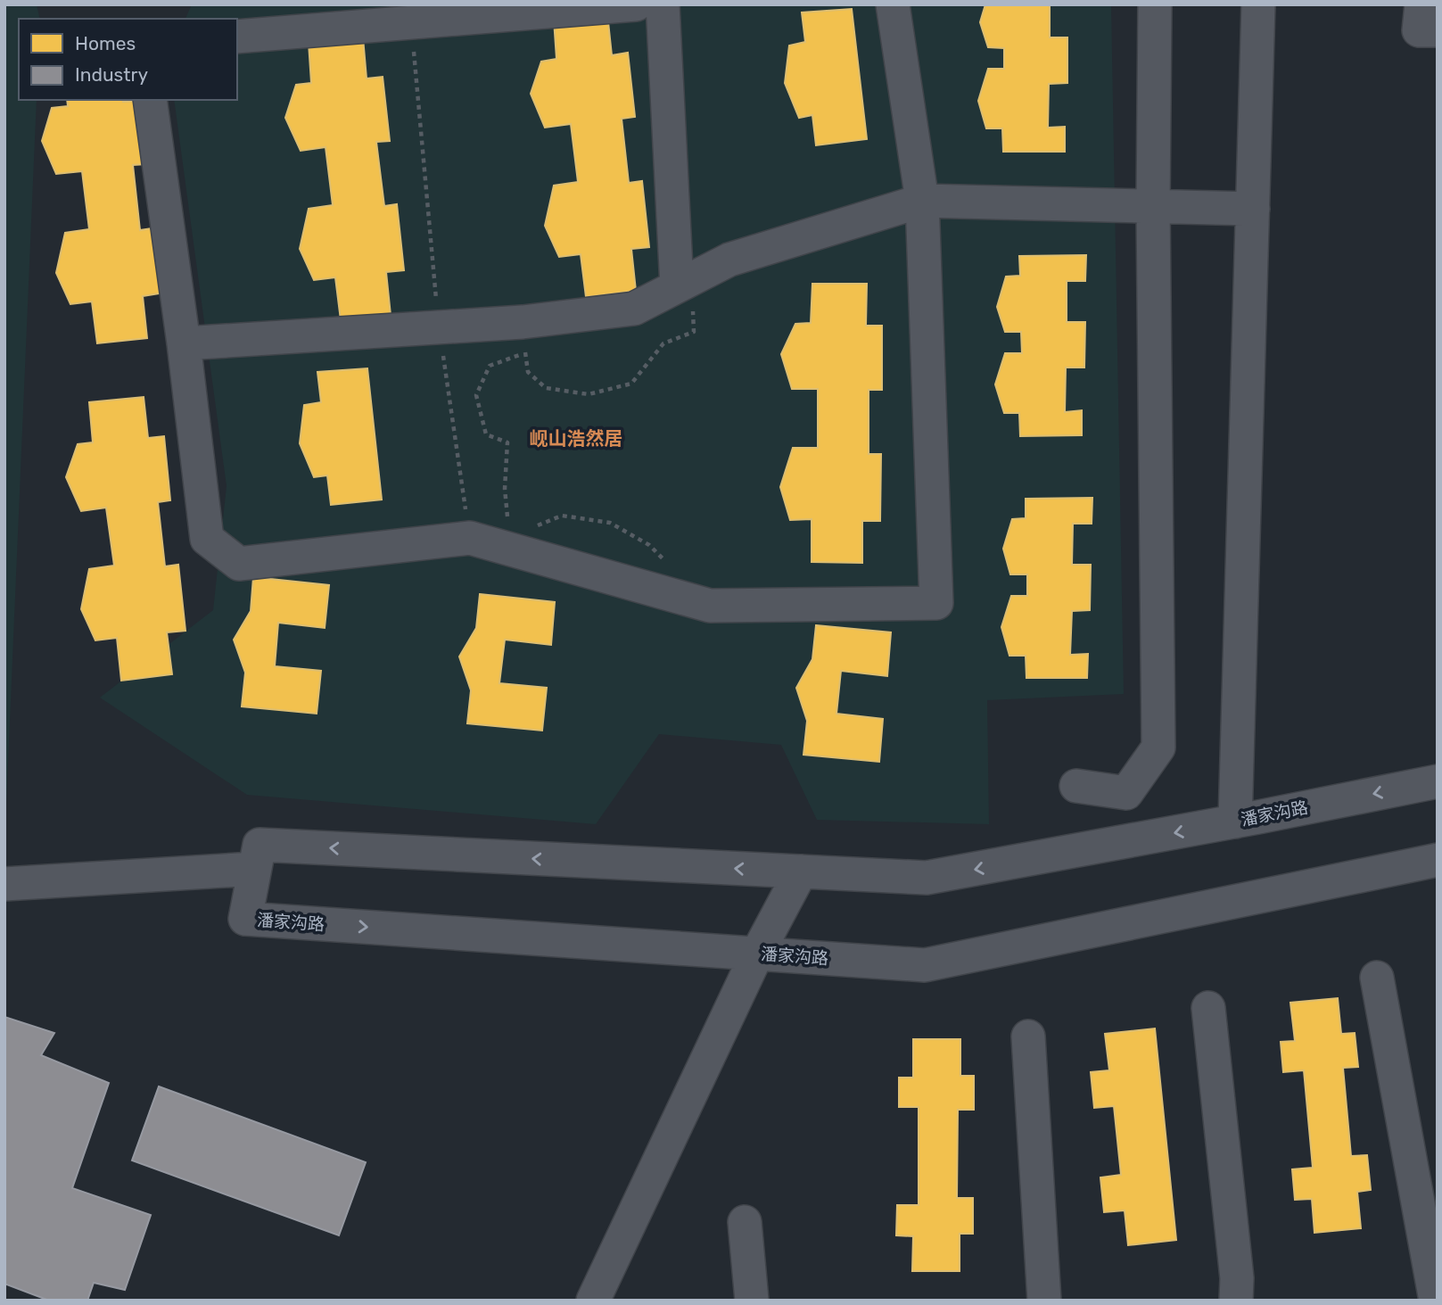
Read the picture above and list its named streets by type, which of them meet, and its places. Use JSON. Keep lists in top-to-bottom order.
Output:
{
  "streets": {
    "street": ["潘家沟路"]
  },
  "districts": ["岘山浩然居"],
  "legend": ["Homes", "Industry"]
}
